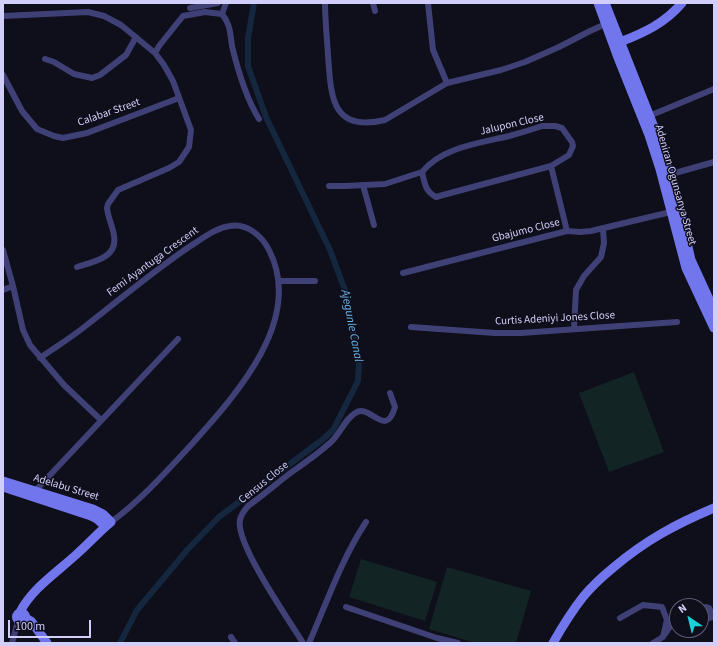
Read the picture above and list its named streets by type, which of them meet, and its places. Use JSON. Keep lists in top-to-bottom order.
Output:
{
  "streets": {
    "main road": ["Adeniran Ogunsanya Street", "Adelabu Street"],
    "street": [
      "Calabar Street",
      "Jalupon Close",
      "Gbajumo Close",
      "Femi Ayantuga Crescent",
      "Curtis Adeniyi Jones Close",
      "Census Close"
    ]
  },
  "crossings": [
    ["Adeniran Ogunsanya Street", "Gbajumo Close"],
    ["Femi Ayantuga Crescent", "Adelabu Street"]
  ],
  "water": ["Ajegunle Canal"],
  "scale_bar": "100 m",
  "north": "top left"
}
